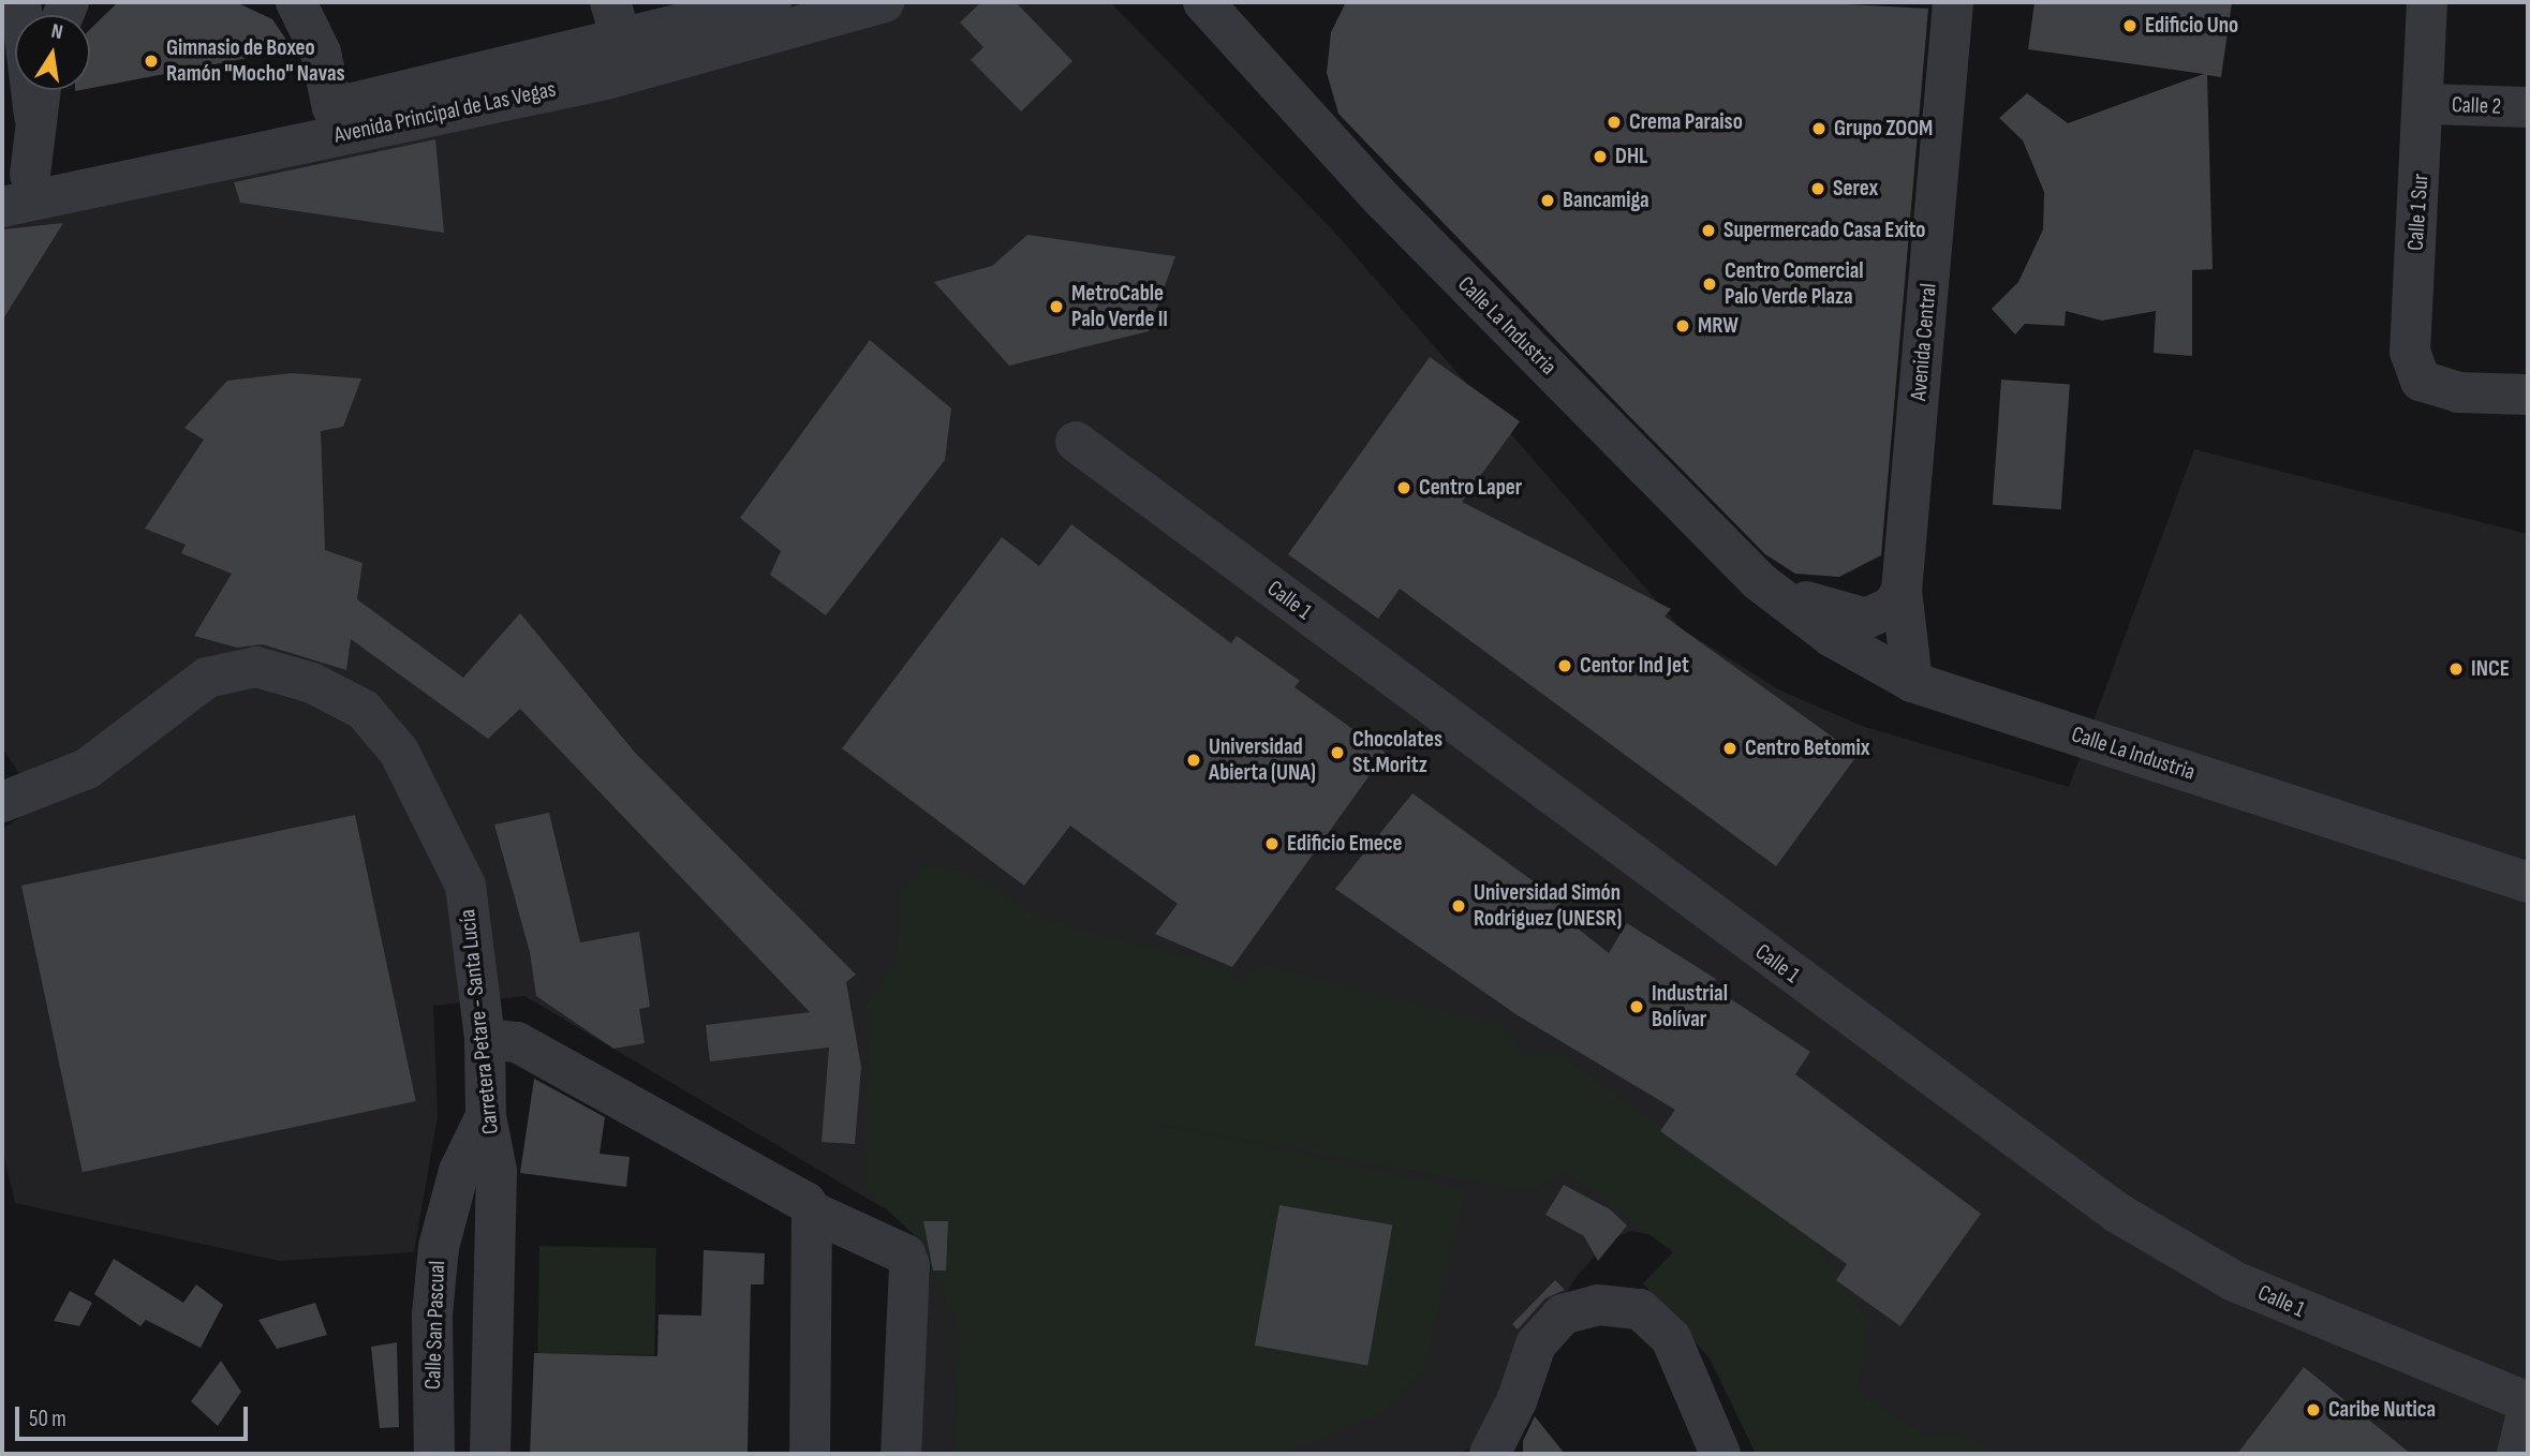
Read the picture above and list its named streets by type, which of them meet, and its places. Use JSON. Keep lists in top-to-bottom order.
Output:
{
  "streets": {
    "street": [
      "Calle 2",
      "Avenida Principal de Las Vegas",
      "Calle 1 Sur",
      "Calle La Industria",
      "Avenida Central",
      "Calle 1",
      "Carretera Petare - Santa Lucía",
      "Calle San Pascual"
    ]
  },
  "crossings": [
    ["Calle 2", "Calle 1 Sur"],
    ["Calle La Industria", "Avenida Central"],
    ["Carretera Petare - Santa Lucía", "Calle San Pascual"]
  ],
  "places": [
    "Edificio Uno",
    "Gimnasio de Boxeo Ramón \"Mocho\" Navas",
    "Crema Paraiso",
    "Grupo ZOOM",
    "DHL",
    "Serex",
    "Bancamiga",
    "Supermercado Casa Exito",
    "Centro Comercial Palo Verde Plaza",
    "MetroCable Palo Verde II",
    "MRW",
    "Centro Laper",
    "Centor Ind Jet",
    "INCE",
    "Centro Betomix",
    "Chocolates St.Moritz",
    "Universidad Abierta (UNA)",
    "Edificio Emece",
    "Universidad Simón Rodriguez (UNESR)",
    "Industrial Bolívar",
    "Caribe Nutica"
  ],
  "scale_bar": "50 m",
  "north": "top"
}
